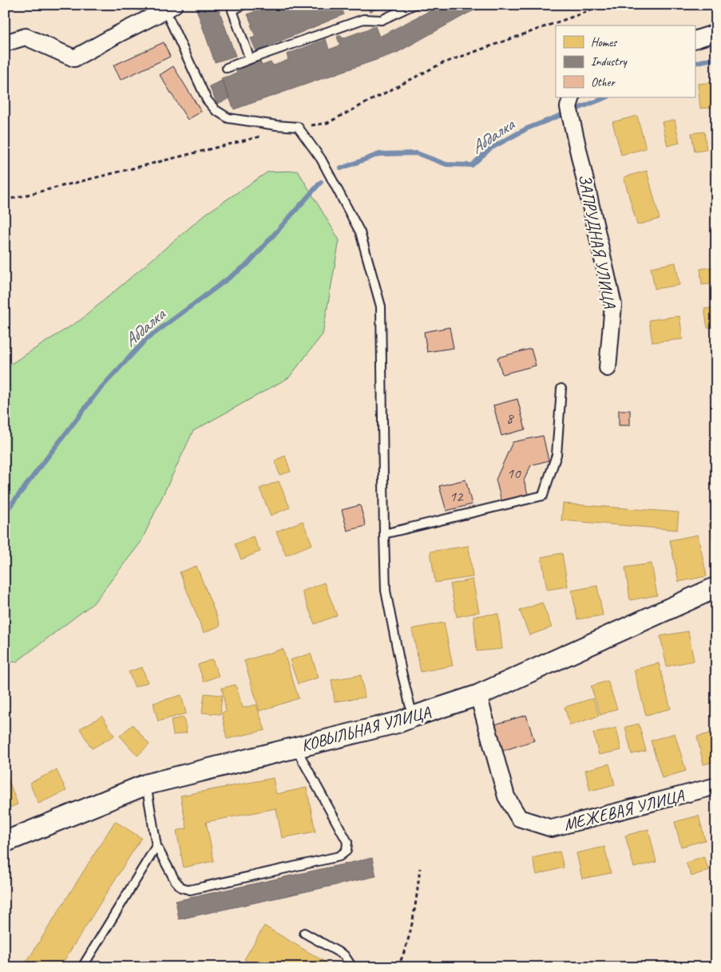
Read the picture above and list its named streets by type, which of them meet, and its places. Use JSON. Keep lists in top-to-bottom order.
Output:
{
  "streets": {
    "street": ["ЗАПРУДНАЯ УЛИЦА", "КОВЫЛЬНАЯ УЛИЦА", "МЕЖЕВАЯ УЛИЦА"]
  },
  "crossings": [
    ["КОВЫЛЬНАЯ УЛИЦА", "МЕЖЕВАЯ УЛИЦА"]
  ],
  "water": ["Абдалка"],
  "house_numbers": ["8", "10", "12"],
  "legend": ["Homes", "Industry", "Other"]
}
